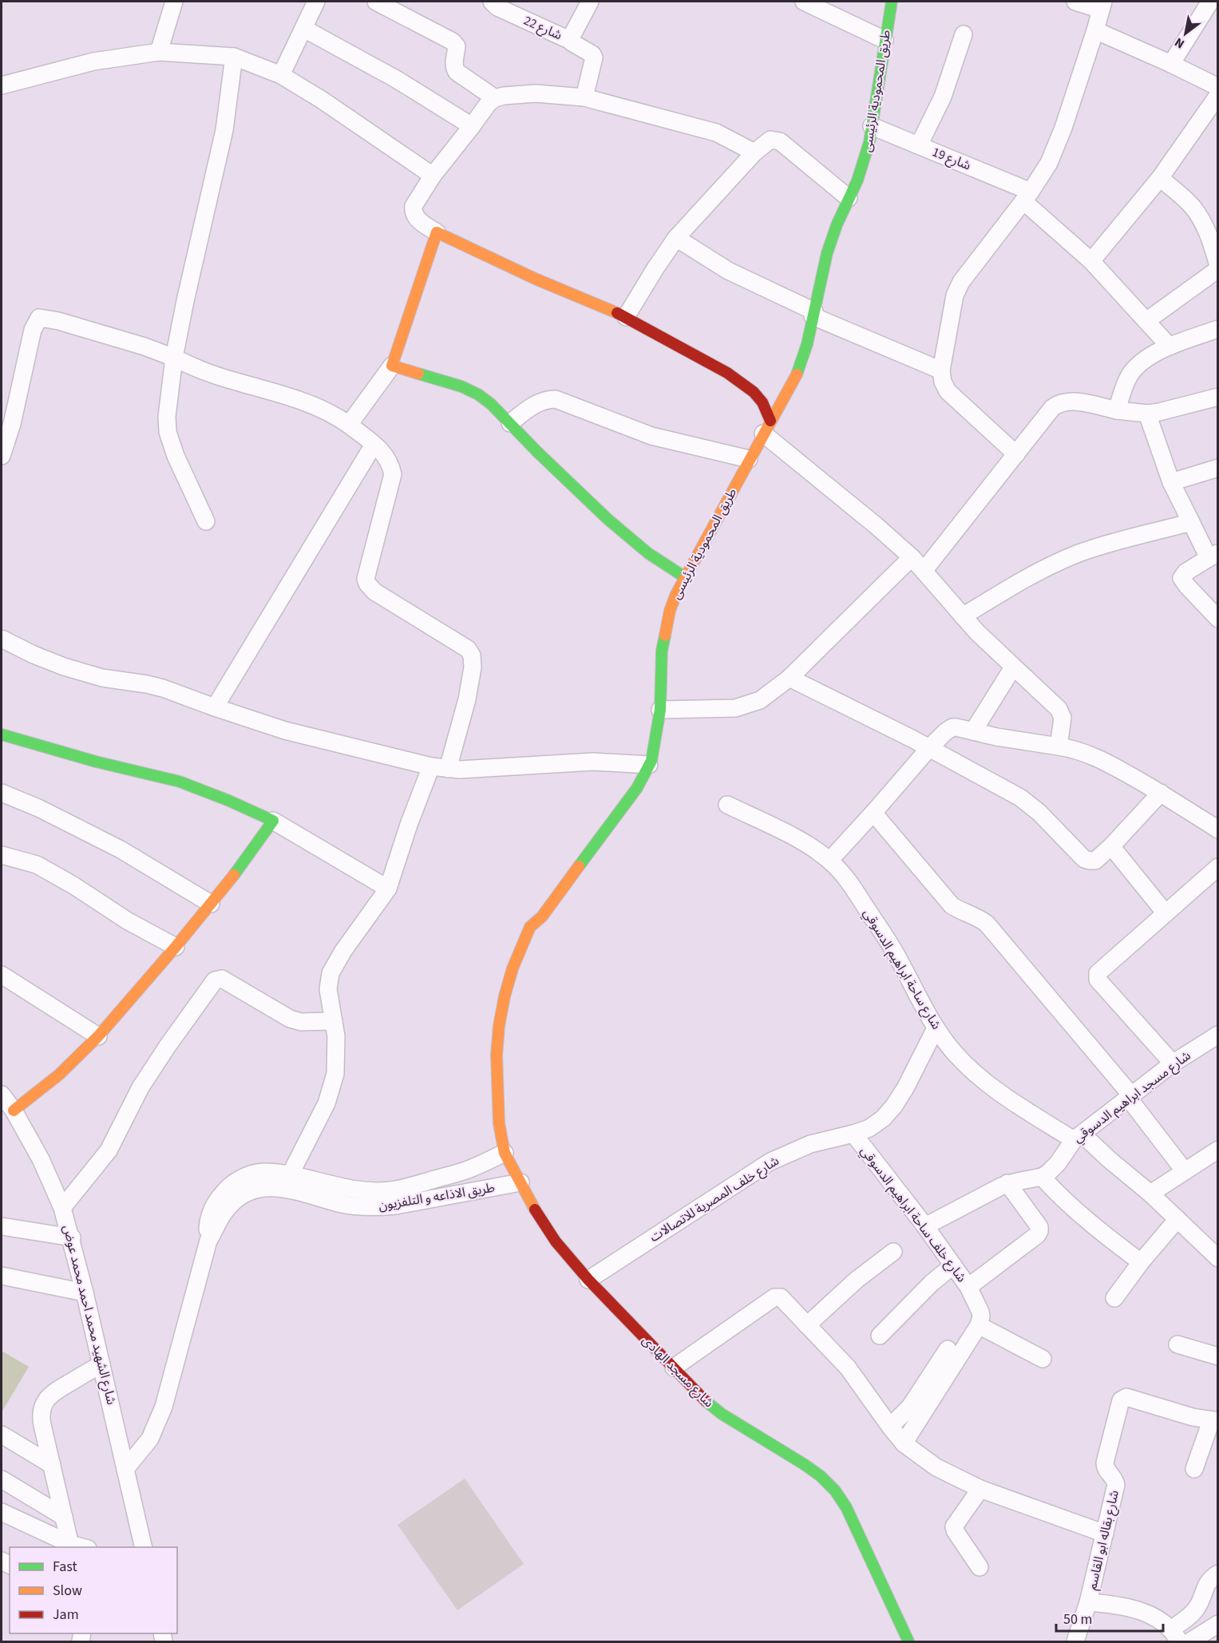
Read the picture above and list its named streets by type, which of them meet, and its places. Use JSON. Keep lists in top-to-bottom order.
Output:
{
  "streets": {
    "street": [
      "شارع 22",
      "طريق المحمودية الرئيسى",
      "شارع 19",
      "شارع ساحة ابراهيم الدسوقي",
      "شارع مسجد ابراهيم الدسوقي",
      "طريق الاذاعه و التلفزيون",
      "شارع خلف المصرية للاتصالات",
      "شارع خلف ساحة ابراهيم الدسوقي",
      "شارع الشهيد محمد احمد محمد عوض",
      "شارع مسجد الهادى",
      "شارع بقاله ابو القاسم"
    ]
  },
  "crossings": [
    ["طريق المحمودية الرئيسى", "شارع 19"],
    ["طريق المحمودية الرئيسى", "طريق الاذاعه و التلفزيون"],
    ["طريق المحمودية الرئيسى", "شارع مسجد الهادى"],
    ["شارع ساحة ابراهيم الدسوقي", "شارع مسجد ابراهيم الدسوقي"],
    ["شارع ساحة ابراهيم الدسوقي", "شارع خلف المصرية للاتصالات"],
    ["طريق الاذاعه و التلفزيون", "شارع الشهيد محمد احمد محمد عوض"],
    ["طريق الاذاعه و التلفزيون", "شارع مسجد الهادى"],
    ["شارع خلف المصرية للاتصالات", "شارع خلف ساحة ابراهيم الدسوقي"],
    ["شارع خلف المصرية للاتصالات", "شارع مسجد الهادى"]
  ],
  "legend": ["Fast", "Slow", "Jam"],
  "scale_bar": "50 m",
  "north": "bottom left"
}
